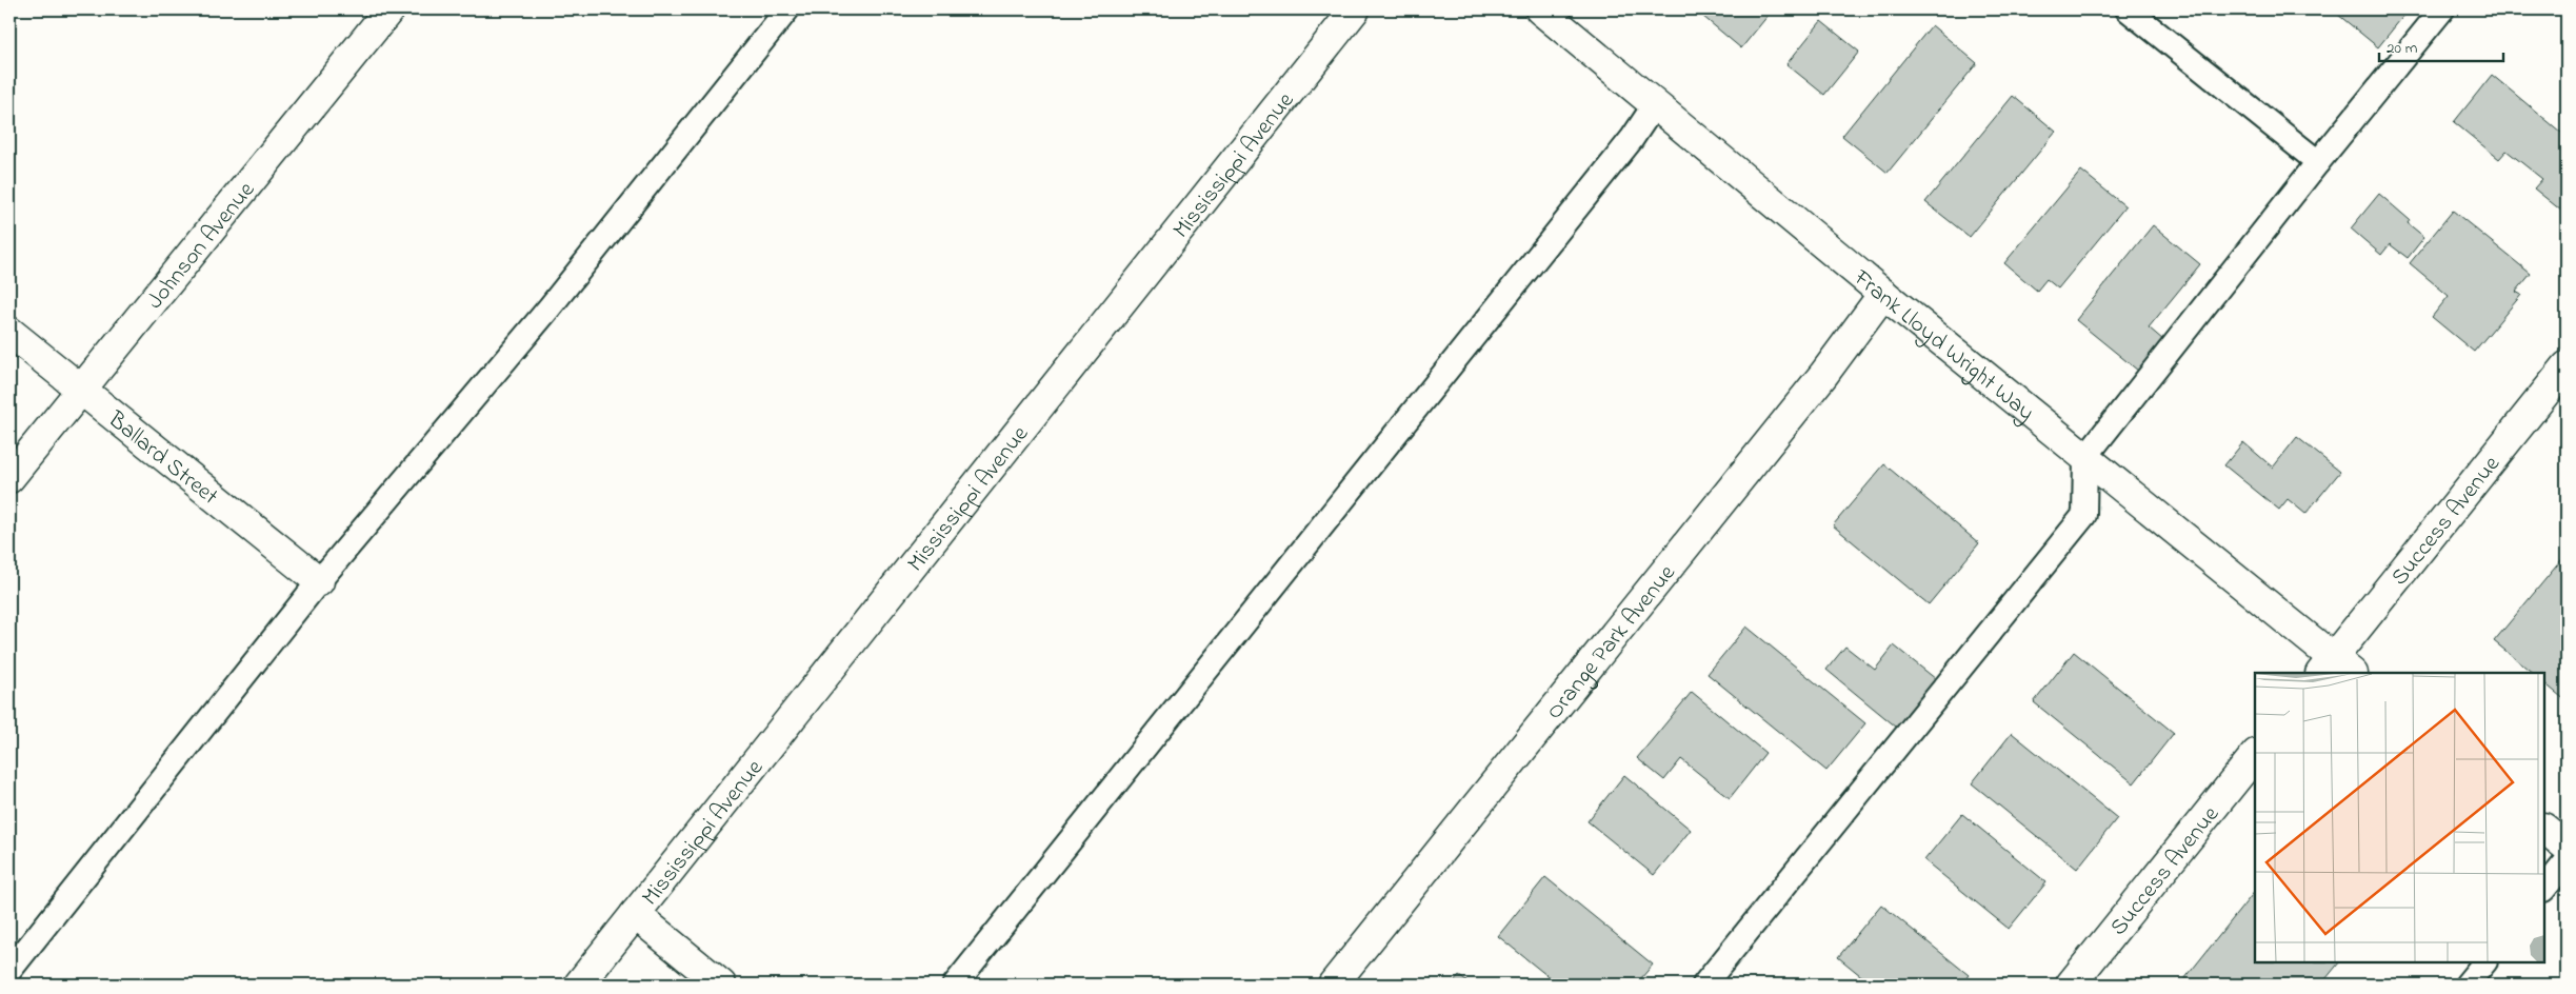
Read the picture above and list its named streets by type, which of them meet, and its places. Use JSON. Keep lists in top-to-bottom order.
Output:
{
  "streets": {
    "street": [
      "Mississippi Avenue",
      "Johnson Avenue",
      "Frank Lloyd Wright Way",
      "Ballard Street",
      "Success Avenue",
      "Orange Park Avenue"
    ]
  },
  "crossings": [
    ["Johnson Avenue", "Ballard Street"],
    ["Frank Lloyd Wright Way", "Success Avenue"],
    ["Frank Lloyd Wright Way", "Orange Park Avenue"]
  ],
  "scale_bar": "20 m"
}
